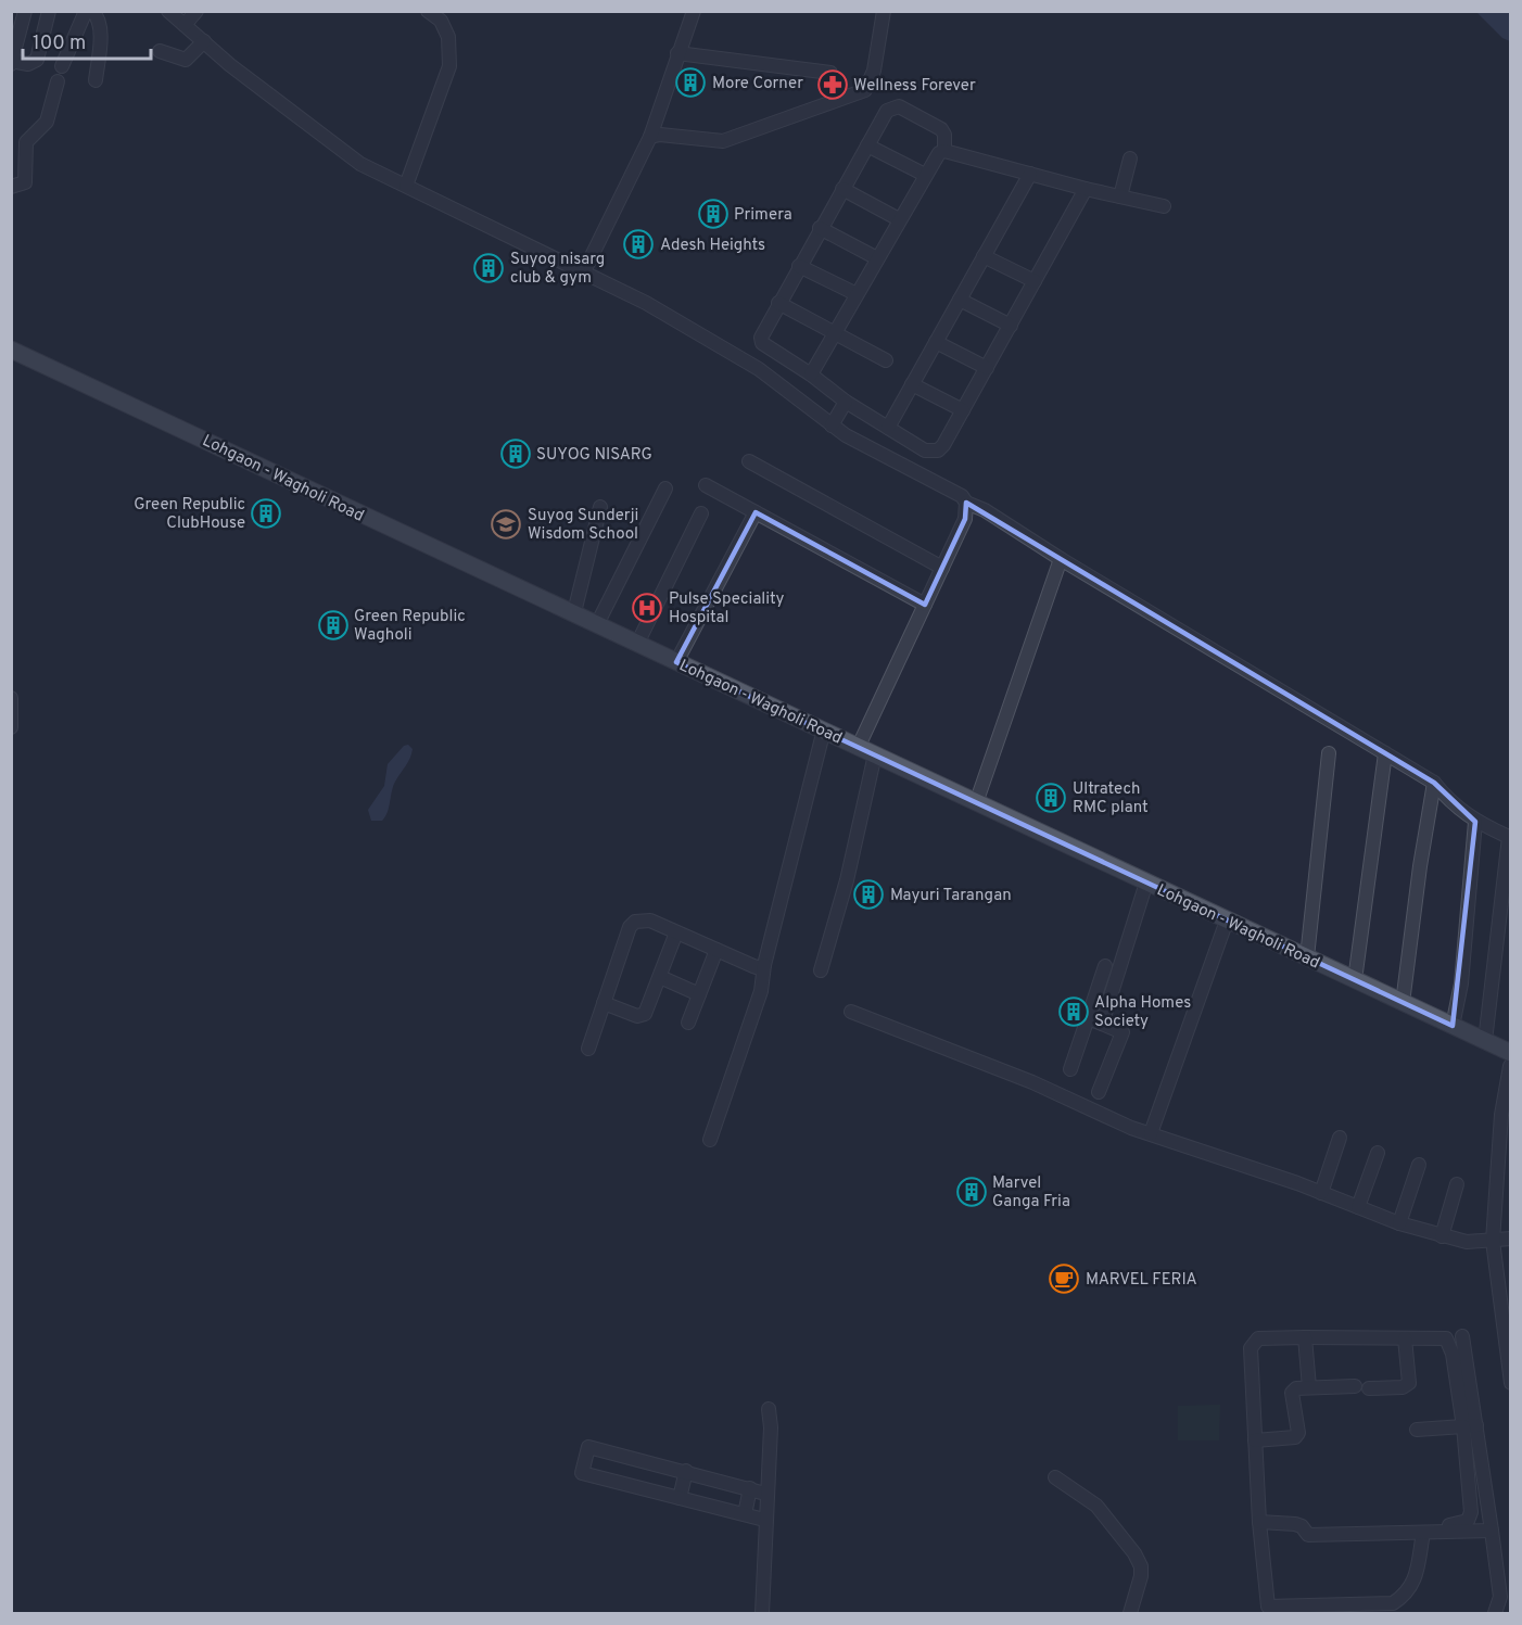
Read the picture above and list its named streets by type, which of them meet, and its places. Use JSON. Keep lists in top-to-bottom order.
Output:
{
  "streets": {
    "main road": ["Lohgaon - Wagholi Road"]
  },
  "places": {
    "building": [
      "More Corner",
      "Primera",
      "Adesh Heights",
      "Suyog nisarg club & gym",
      "SUYOG NISARG",
      "Green Republic ClubHouse",
      "Green Republic Wagholi",
      "Ultratech RMC plant",
      "Mayuri Tarangan",
      "Alpha Homes Society",
      "Marvel Ganga Fria"
    ],
    "pharmacy": ["Wellness Forever"],
    "school or university": ["Suyog Sunderji Wisdom School"],
    "hospital": ["Pulse Speciality Hospital"],
    "cafe": ["MARVEL FERIA"]
  },
  "scale_bar": "100 m"
}
